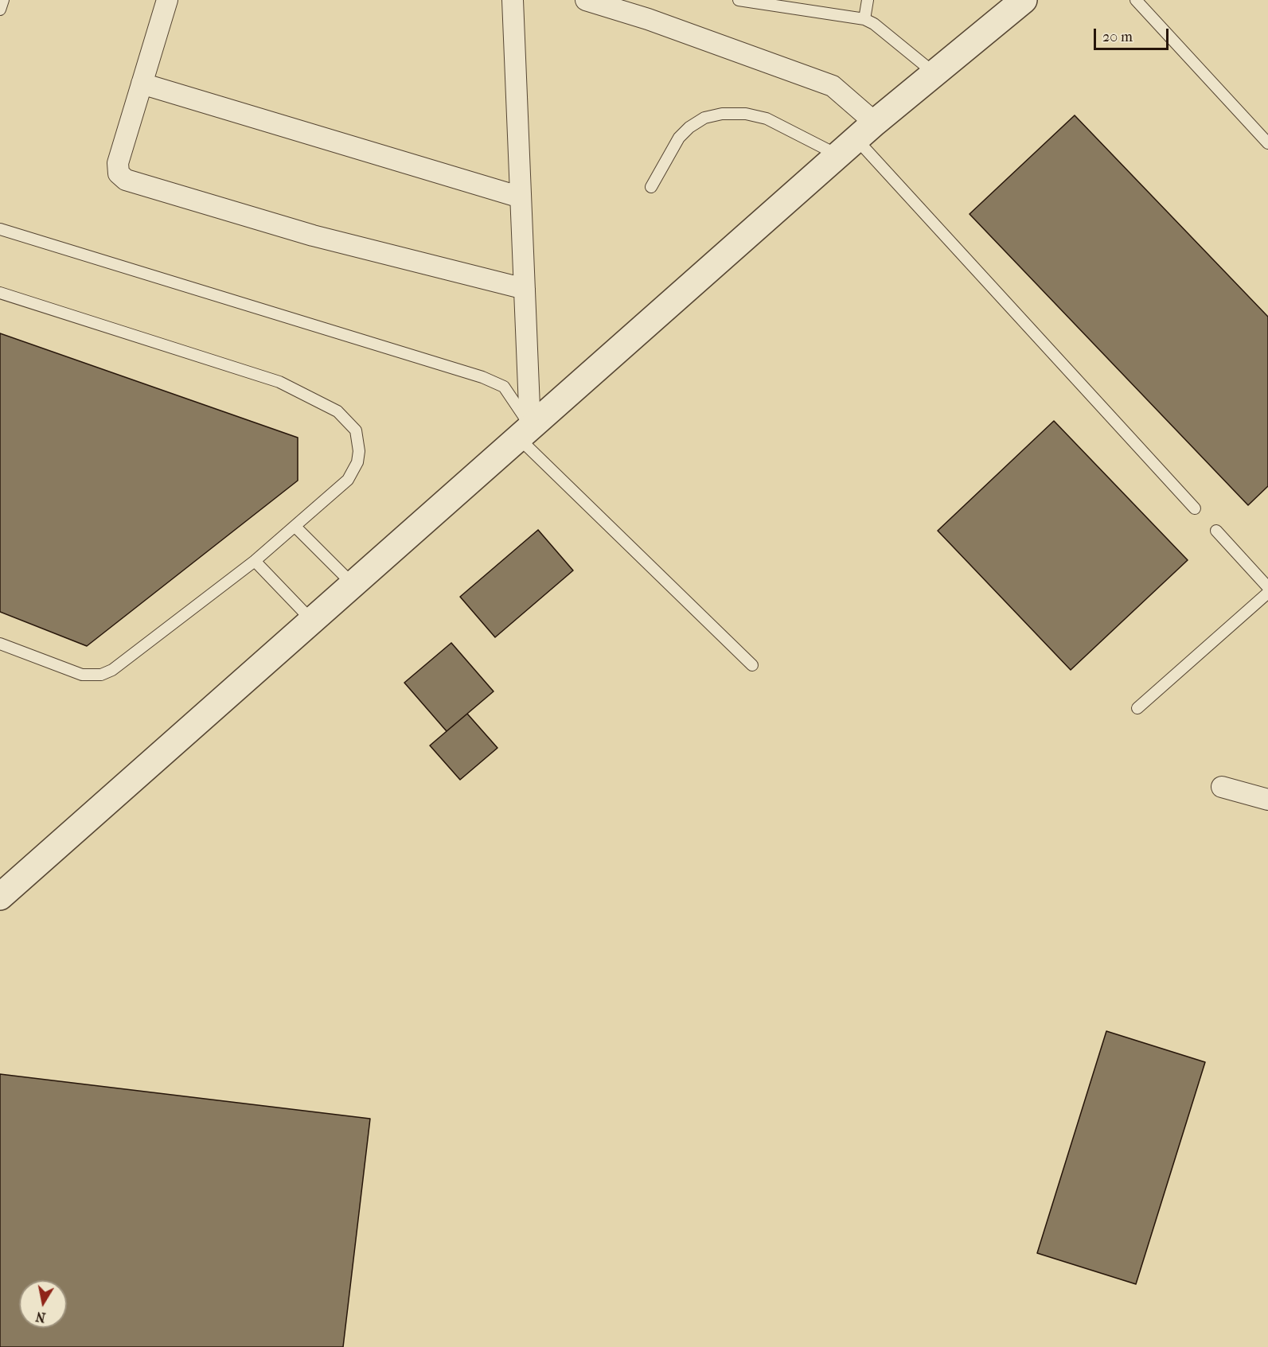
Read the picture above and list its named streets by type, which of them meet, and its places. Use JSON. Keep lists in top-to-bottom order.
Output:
{
  "scale_bar": "20 m",
  "north": "bottom"
}
